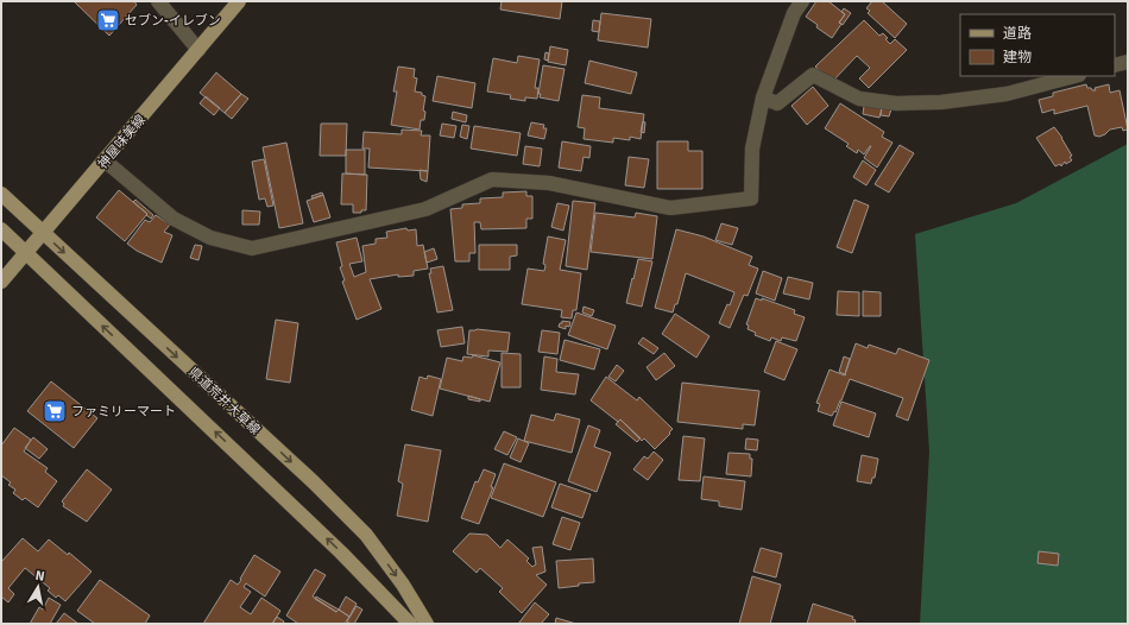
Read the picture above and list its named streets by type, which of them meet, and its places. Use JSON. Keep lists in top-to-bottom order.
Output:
{
  "streets": {
    "main road": ["神屋味美線", "県道荒井大草線"]
  },
  "crossings": [
    ["神屋味美線", "県道荒井大草線"]
  ],
  "places": {
    "supermarket": ["セブン-イレブン", "ファミリーマート"]
  },
  "legend": ["道路", "建物"],
  "north": "top"
}
